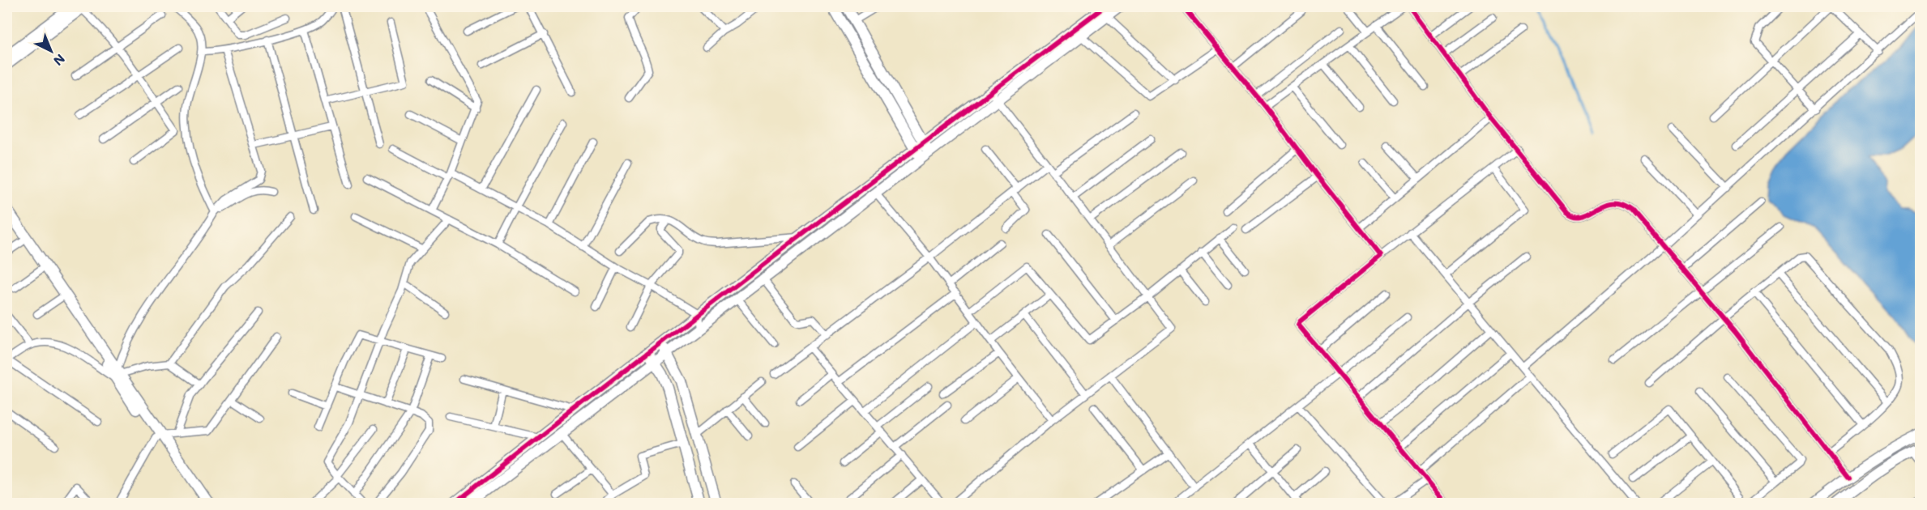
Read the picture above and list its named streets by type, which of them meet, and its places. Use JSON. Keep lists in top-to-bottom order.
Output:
{
  "north": "bottom right"
}
